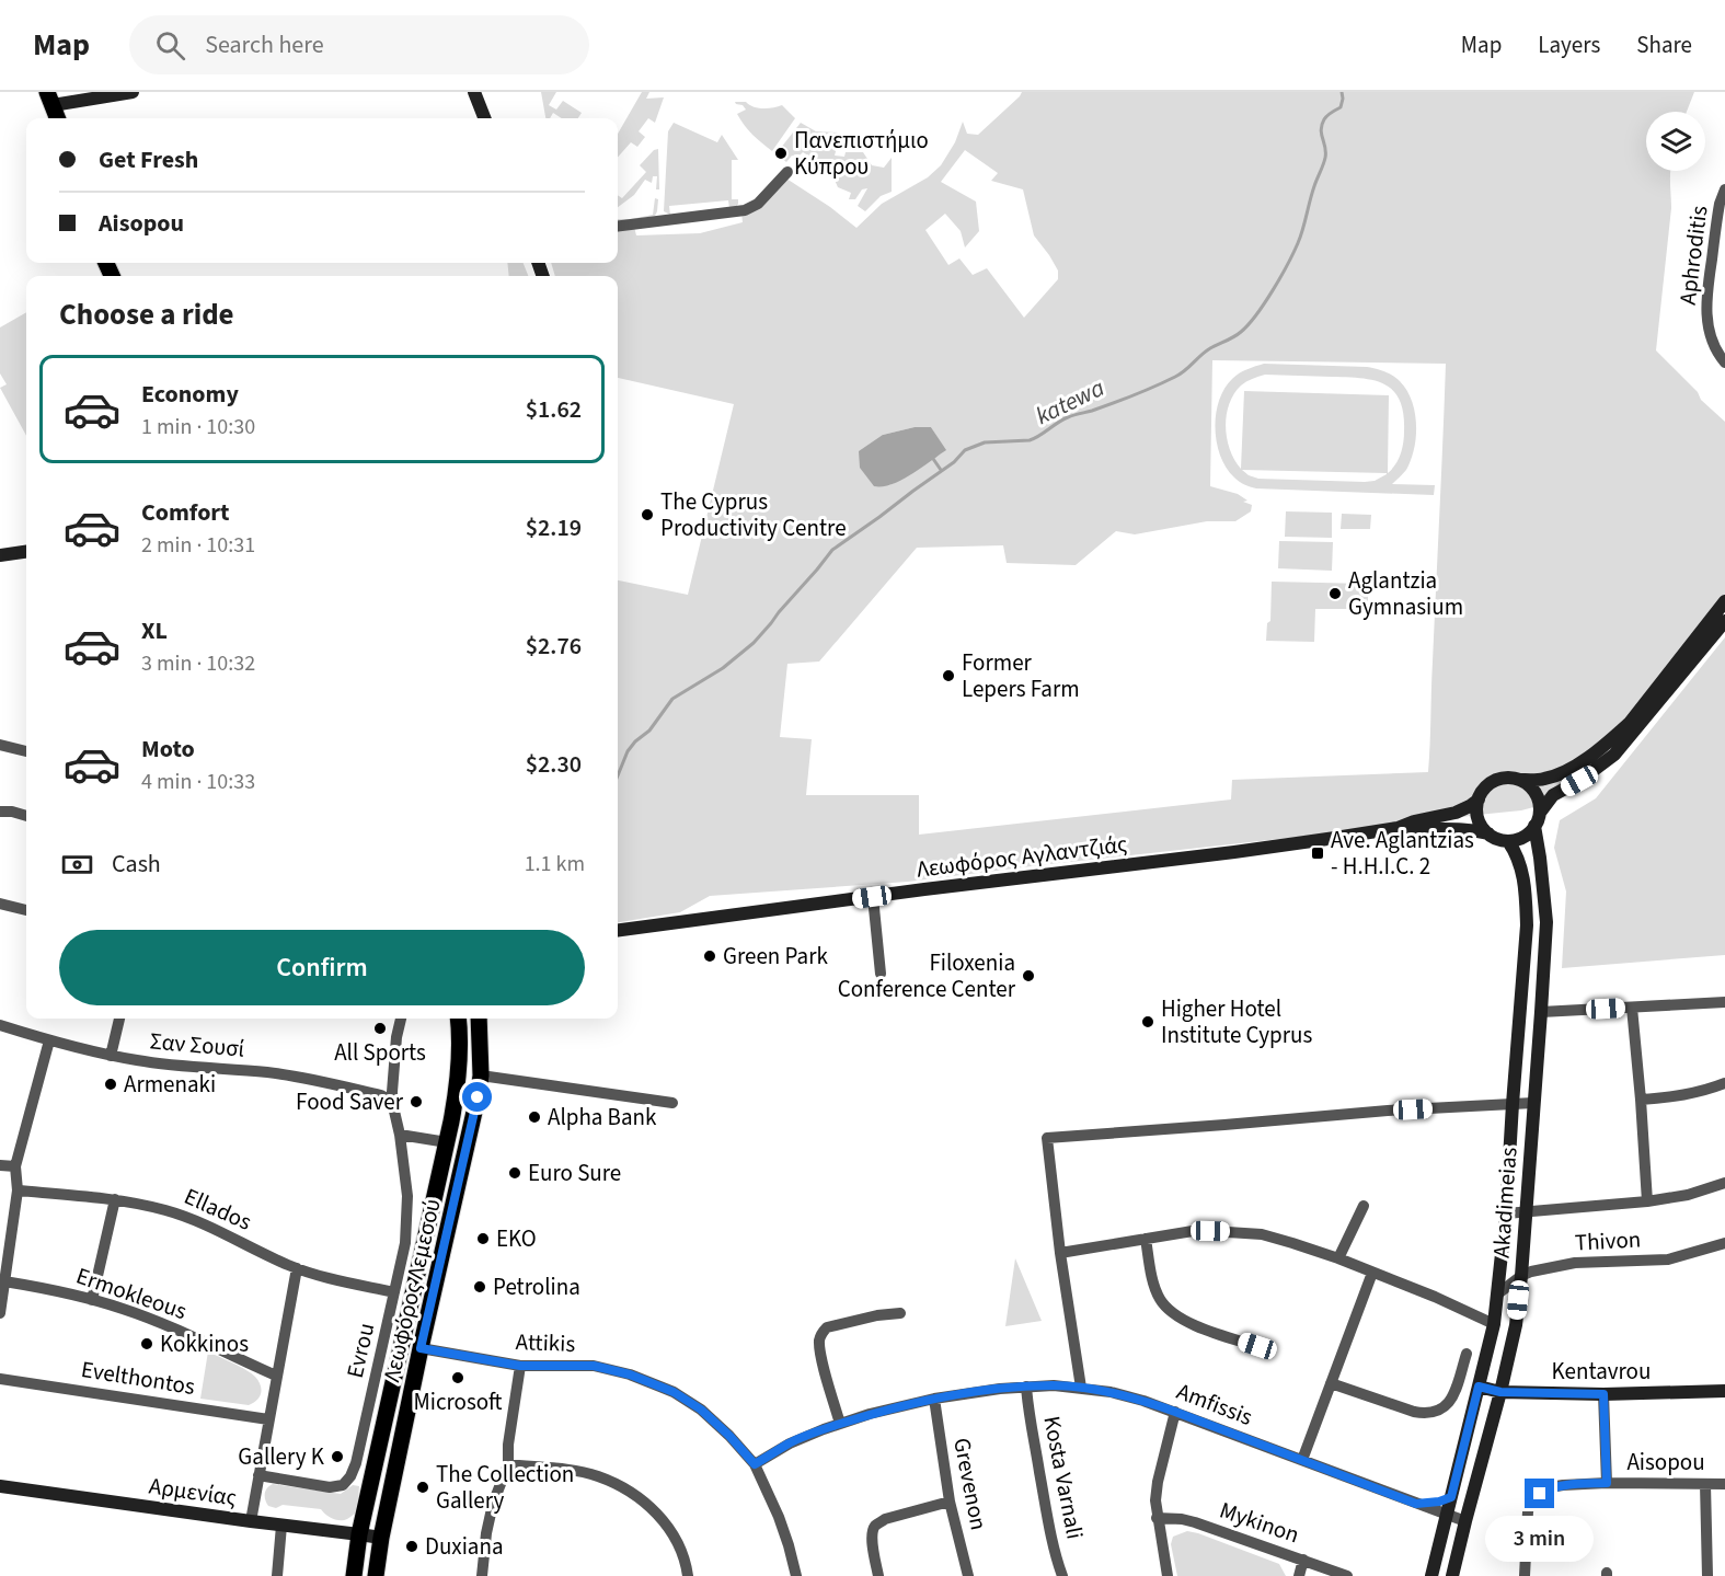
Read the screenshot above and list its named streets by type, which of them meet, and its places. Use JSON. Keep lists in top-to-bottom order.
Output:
{
  "streets": {
    "main road": [
      "Λεωφόρος Αγλαντζιάς",
      "Akadimeias",
      "Λεωφόρος Λεμεσού",
      "Kentavrou",
      "Αρμενίας"
    ],
    "street": [
      "Aphroditis",
      "Σαν Σουσί",
      "Ellados",
      "Thivon",
      "Ermokleous",
      "Attikis",
      "Evrou",
      "Evelthontos",
      "Amfissis",
      "Aisopou",
      "Kosta Varnali",
      "Grevenon",
      "Mykinon"
    ]
  },
  "crossings": [
    ["Λεωφόρος Αγλαντζιάς", "Akadimeias"],
    ["Σαν Σουσί", "Evrou"],
    ["Akadimeias", "Thivon"],
    ["Akadimeias", "Kentavrou"],
    ["Akadimeias", "Amfissis"],
    ["Ellados", "Evrou"],
    ["Λεωφόρος Λεμεσού", "Attikis"],
    ["Λεωφόρος Λεμεσού", "Αρμενίας"],
    ["Attikis", "Amfissis"],
    ["Kentavrou", "Aisopou"],
    ["Amfissis", "Kosta Varnali"],
    ["Amfissis", "Grevenon"]
  ],
  "water": ["katewa"],
  "places": {
    "other": [
      "Πανεπιστήμιο Κύπρου",
      "The Cyprus Productivity Centre",
      "Aglantzia Gymnasium",
      "Former Lepers Farm",
      "Green Park",
      "Filoxenia Conference Center",
      "Higher Hotel Institute Cyprus",
      "All Sports",
      "Armenaki",
      "Food Saver",
      "Alpha Bank",
      "Euro Sure",
      "EKO",
      "Petrolina",
      "Kokkinos",
      "Microsoft",
      "Gallery K",
      "The Collection Gallery",
      "Duxiana"
    ],
    "transit": ["Ave. Aglantzias - H.H.I.C. 2"]
  },
  "page": {
    "header": "Map",
    "search": "Search here",
    "nav": ["Map", "Layers", "Share"],
    "banner": ["Get Fresh", "Aisopou"],
    "heading": "Choose a ride",
    "list": [
      {
        "name": "Economy",
        "note": "1 min · 10:30",
        "value": "$1.62"
      },
      {
        "name": "Comfort",
        "note": "2 min · 10:31",
        "value": "$2.19"
      },
      {
        "name": "XL",
        "note": "3 min · 10:32",
        "value": "$2.76"
      },
      {
        "name": "Moto",
        "note": "4 min · 10:33",
        "value": "$2.30"
      }
    ],
    "pay": ["Cash", "1.1 km"],
    "buttons": "Confirm",
    "bubble": "3 min"
  }
}
